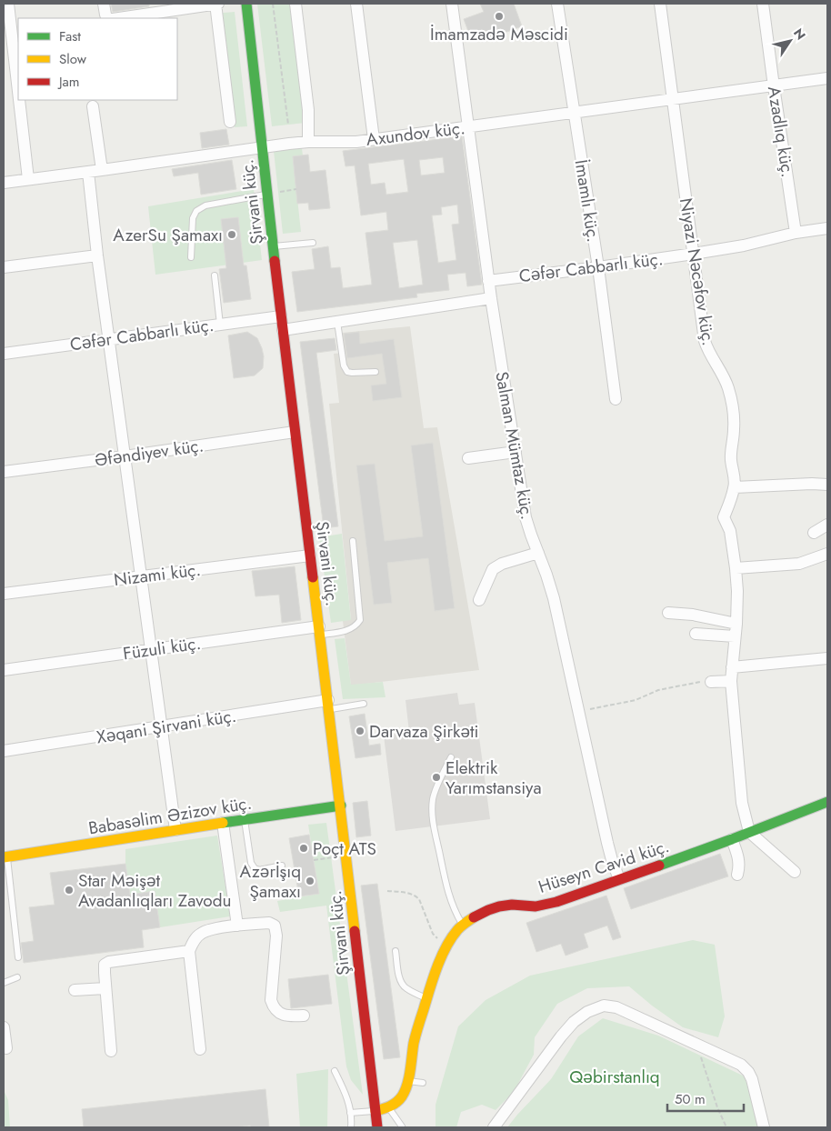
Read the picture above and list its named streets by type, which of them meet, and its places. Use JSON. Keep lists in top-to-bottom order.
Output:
{
  "streets": {
    "main road": ["Şirvani küç.", "Babasəlim Əzizov küç.", "Hüseyn Cavid küç."],
    "street": [
      "Azadlıq küç.",
      "Axundov küç.",
      "İmamlı küç.",
      "Cəfər Cabbarlı küç.",
      "Niyazi Nəcəfov küç.",
      "Salman Mümtaz küç.",
      "Əfəndiyev küç.",
      "Nizami küç.",
      "Füzuli küç.",
      "Xəqani Şirvani küç."
    ]
  },
  "crossings": [
    ["Azadlıq küç.", "Axundov küç."],
    ["Azadlıq küç.", "Cəfər Cabbarlı küç."],
    ["Axundov küç.", "İmamlı küç."],
    ["Axundov küç.", "Şirvani küç."],
    ["Axundov küç.", "Niyazi Nəcəfov küç."],
    ["Axundov küç.", "Salman Mümtaz küç."],
    ["İmamlı küç.", "Cəfər Cabbarlı küç."],
    ["Şirvani küç.", "Cəfər Cabbarlı küç."],
    ["Şirvani küç.", "Əfəndiyev küç."],
    ["Şirvani küç.", "Nizami küç."],
    ["Şirvani küç.", "Füzuli küç."],
    ["Şirvani küç.", "Xəqani Şirvani küç."],
    ["Şirvani küç.", "Babasəlim Əzizov küç."],
    ["Cəfər Cabbarlı küç.", "Niyazi Nəcəfov küç."],
    ["Cəfər Cabbarlı küç.", "Salman Mümtaz küç."],
    ["Niyazi Nəcəfov küç.", "Hüseyn Cavid küç."],
    ["Salman Mümtaz küç.", "Hüseyn Cavid küç."]
  ],
  "parks": ["Qəbirstanlıq"],
  "places": [
    "İmamzadə Məscidi",
    "AzerSu Şamaxı",
    "Darvaza Şirkəti",
    "Elektrik Yarımstansiya",
    "Poçt ATS",
    "Azərİşıq Şamaxı",
    "Star Məişət Avadanlıqları Zavodu"
  ],
  "legend": ["Fast", "Slow", "Jam"],
  "scale_bar": "50 m",
  "north": "top right"
}
